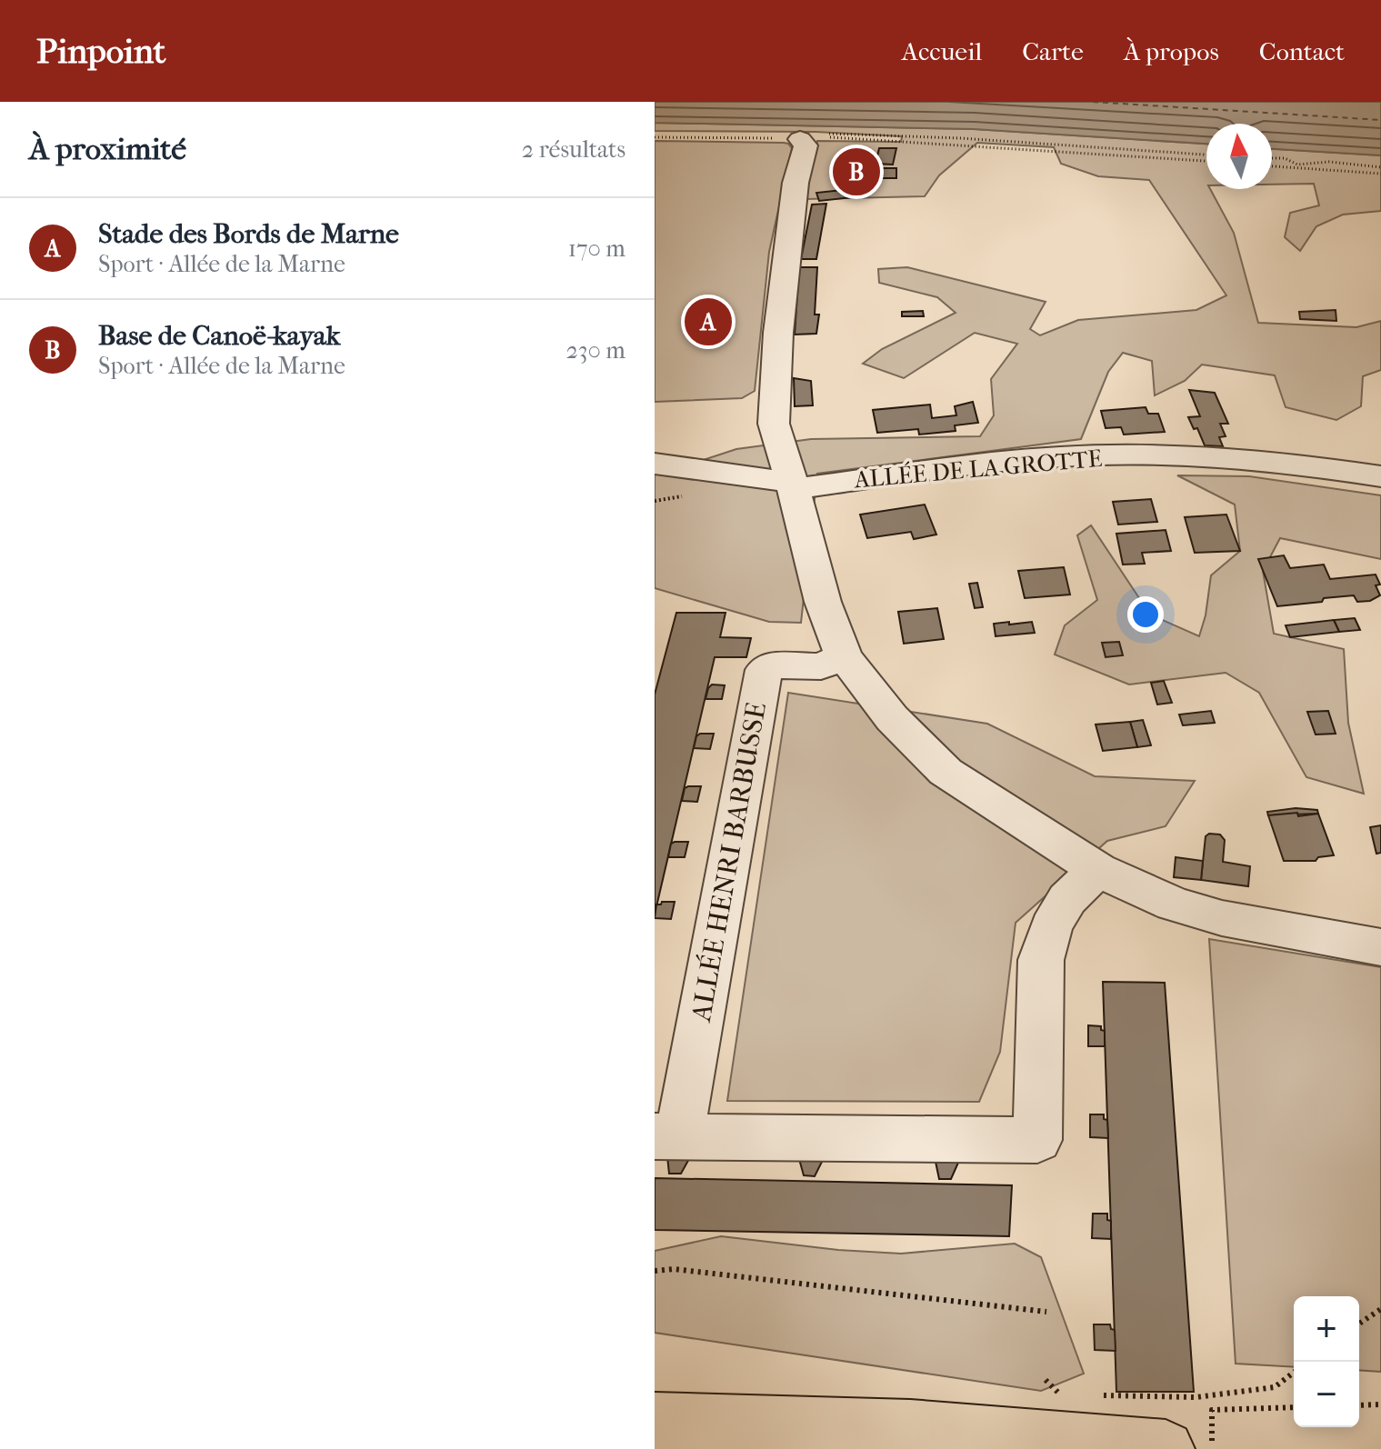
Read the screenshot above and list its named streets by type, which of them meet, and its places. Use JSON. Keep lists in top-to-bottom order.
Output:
{
  "streets": {
    "street": ["ALLÉE DE LA GROTTE", "ALLÉE HENRI BARBUSSE"]
  },
  "north": "top",
  "page": {
    "header": "Pinpoint",
    "nav": [
      "Accueil",
      "Carte",
      "À propos",
      "Contact"
    ],
    "heading": ["À proximité", "2 résultats"],
    "pins": ["B", "A"],
    "list": [
      {
        "mark": "A",
        "name": "Stade des Bords de Marne",
        "note": "Sport · Allée de la Marne",
        "value": "170 m"
      },
      {
        "mark": "B",
        "name": "Base de Canoë-kayak",
        "note": "Sport · Allée de la Marne",
        "value": "230 m"
      }
    ],
    "map_buttons": ["+", "−"]
  }
}
